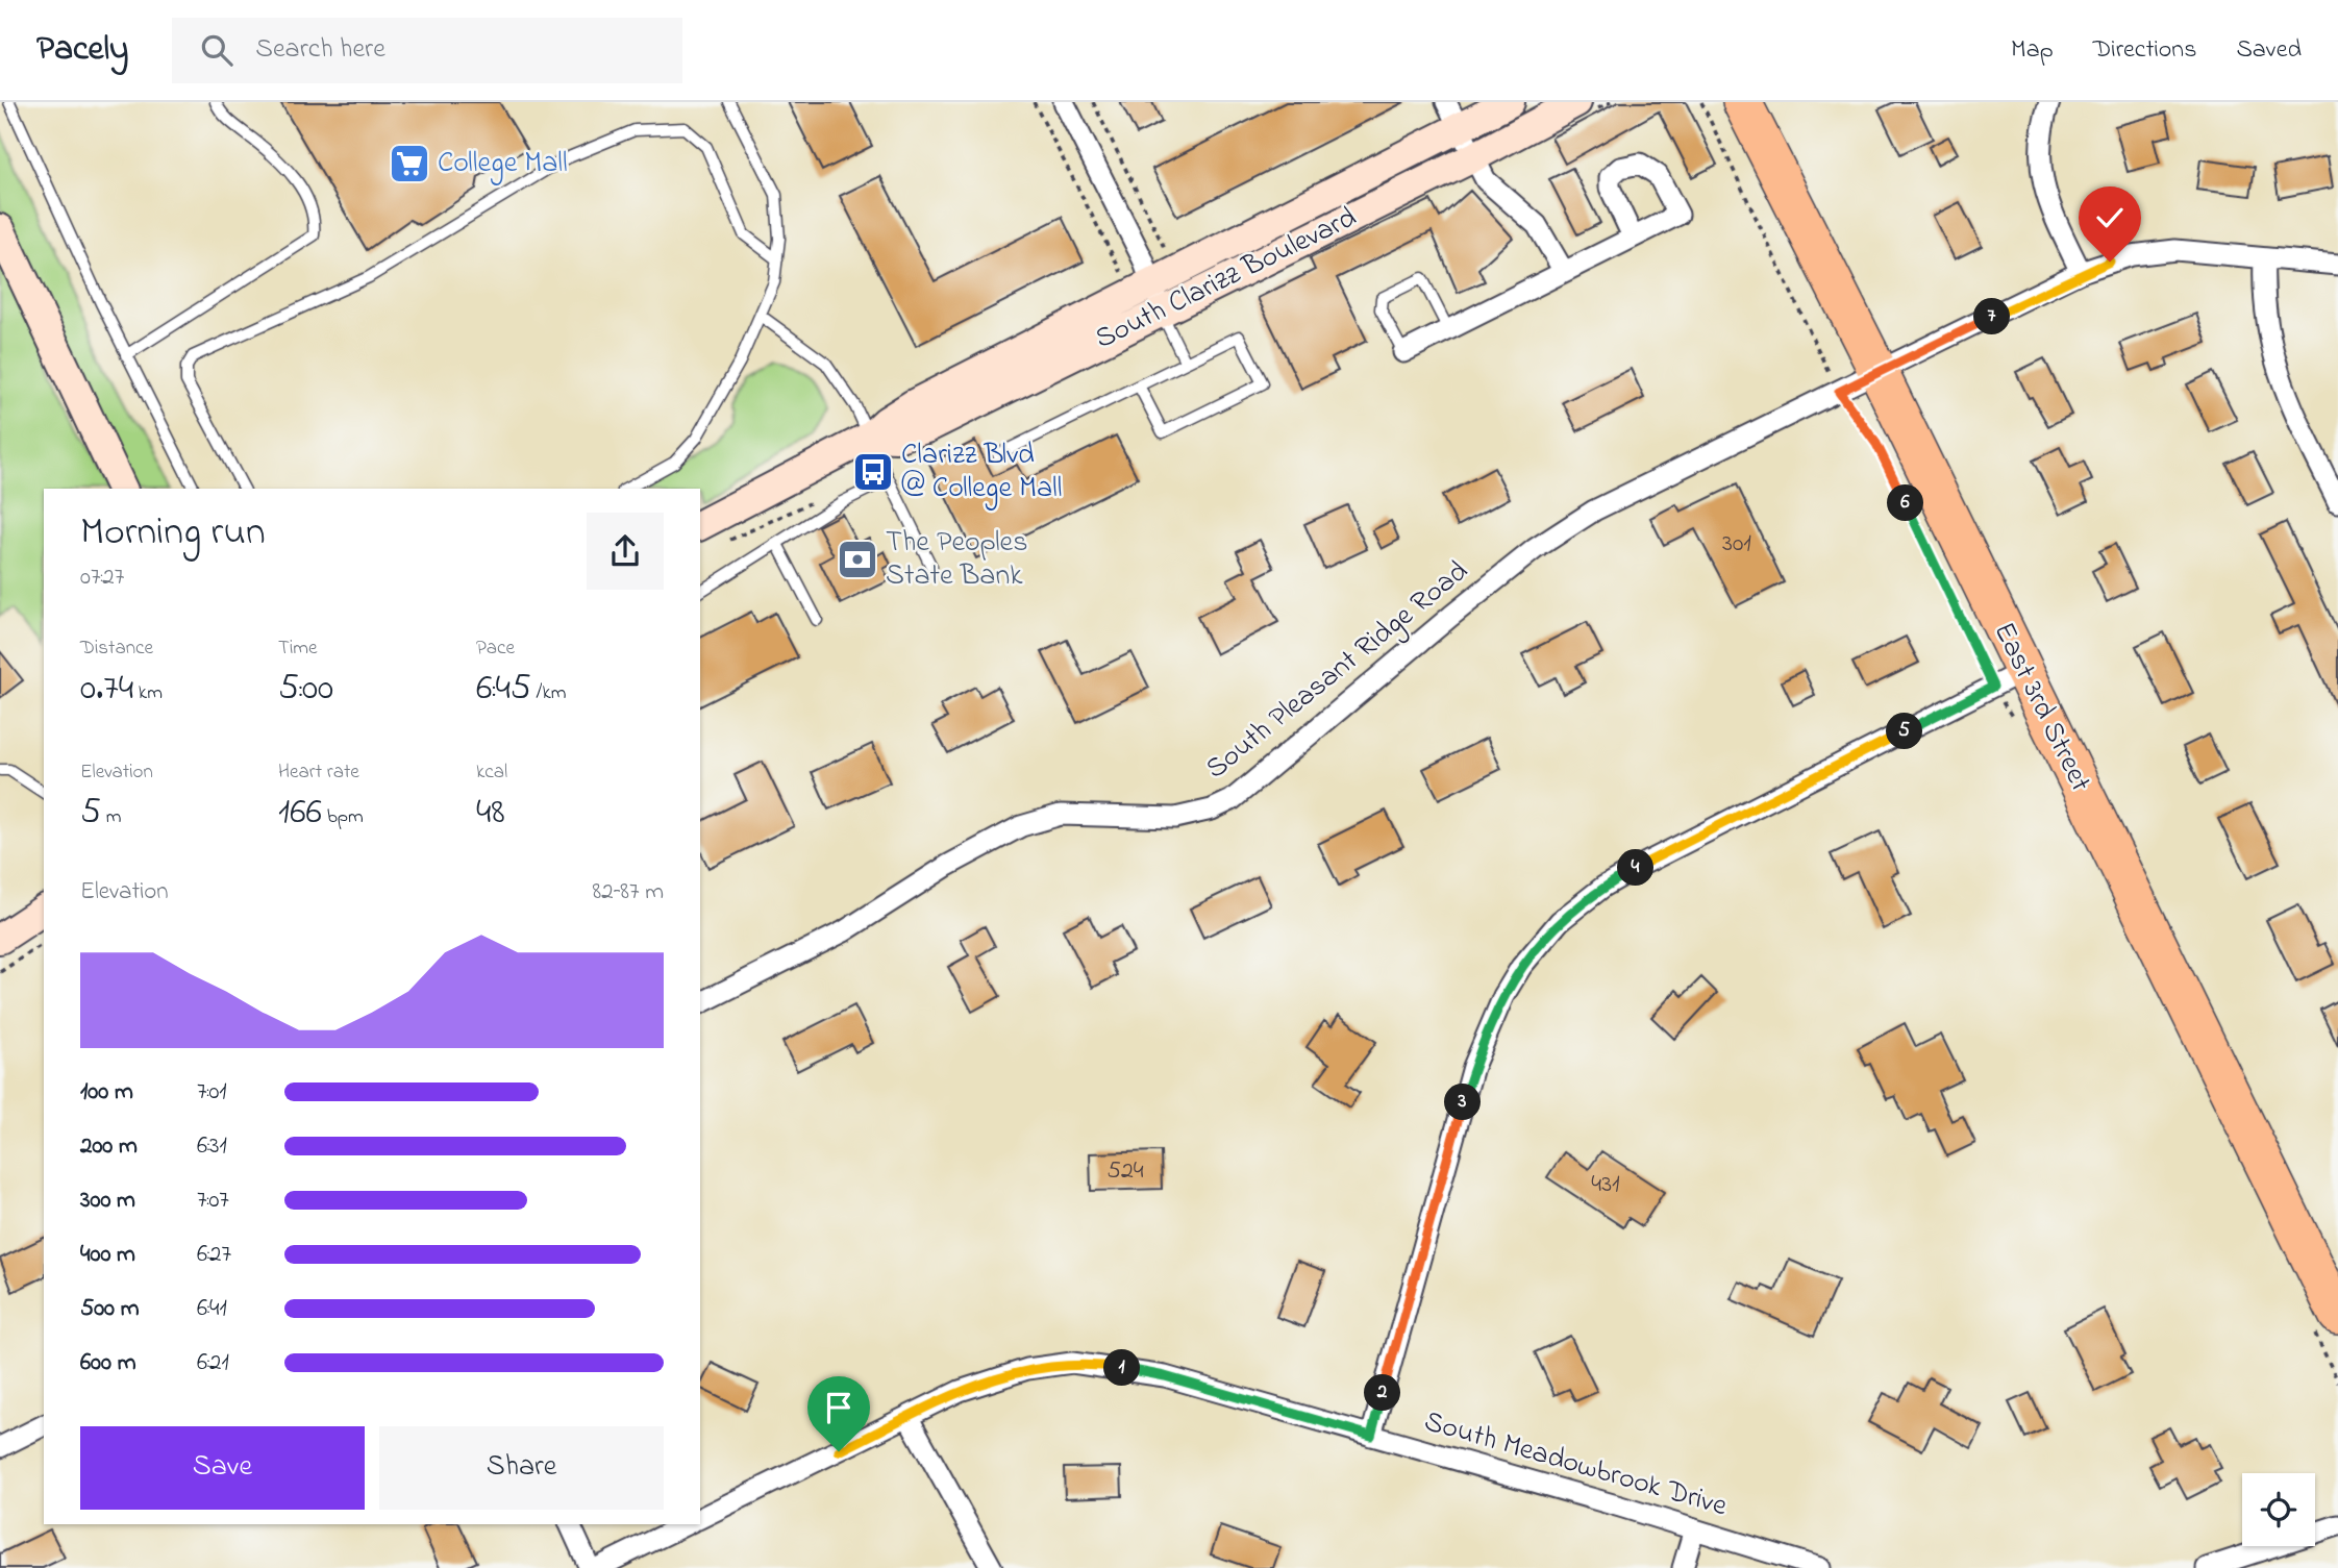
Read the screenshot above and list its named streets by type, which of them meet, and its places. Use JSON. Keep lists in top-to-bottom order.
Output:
{
  "streets": {
    "highway": ["East 3rd Street"],
    "street": ["South Clarizz Boulevard", "South Pleasant Ridge Road", "South Meadowbrook Drive"]
  },
  "crossings": [
    ["South Pleasant Ridge Road", "East 3rd Street"]
  ],
  "places": {
    "supermarket": ["College Mall"],
    "bus stop": ["Clarizz Blvd @ College Mall"],
    "bank": ["The Peoples State Bank"]
  },
  "house_numbers": ["301", "524", "431"],
  "page": {
    "header": "Pacely",
    "search": "Search here",
    "nav": ["Map", "Directions", "Saved"],
    "pins": [
      "7",
      "6",
      "5",
      "4",
      "3",
      "1",
      "2"
    ],
    "heading": ["Morning run", "07:27"],
    "stats": [
      ["Distance", "0.74 km"],
      ["Time", "5:00"],
      ["Pace", "6:45 /km"],
      ["Elevation", "5 m"],
      ["Heart rate", "166 bpm"],
      ["kcal", "48"]
    ],
    "chart": ["Elevation", "82–87 m"],
    "list": [
      {
        "name": "100 m",
        "note": "7:01"
      },
      {
        "name": "200 m",
        "note": "6:31"
      },
      {
        "name": "300 m",
        "note": "7:07"
      },
      {
        "name": "400 m",
        "note": "6:27"
      },
      {
        "name": "500 m",
        "note": "6:41"
      },
      {
        "name": "600 m",
        "note": "6:21"
      }
    ],
    "buttons": ["Save", "Share"]
  }
}
